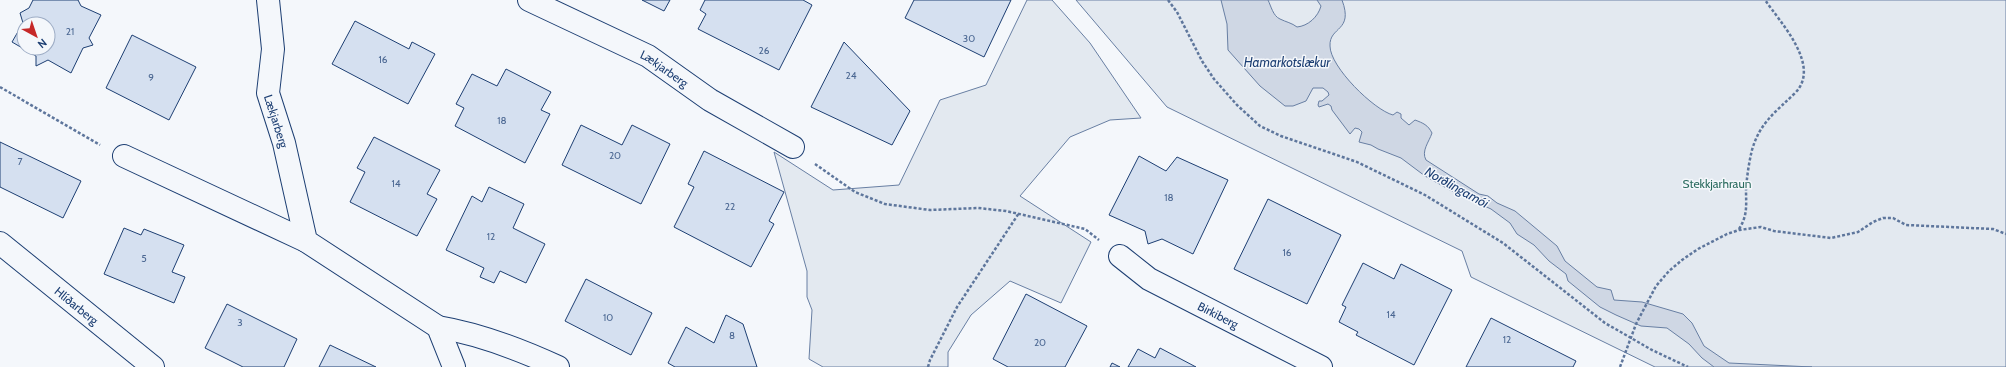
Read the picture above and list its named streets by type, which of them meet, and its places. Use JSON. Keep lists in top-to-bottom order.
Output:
{
  "streets": {
    "street": ["Lækjarberg", "Hlíðarberg", "Birkiberg"]
  },
  "water": ["Hamarkotslækur", "Norðlingamói"],
  "parks": ["Stekkjarhraun"],
  "house_numbers": [
    "21",
    "30",
    "26",
    "16",
    "24",
    "9",
    "18",
    "20",
    "7",
    "14",
    "18",
    "22",
    "12",
    "16",
    "5",
    "14",
    "10",
    "3",
    "8",
    "12",
    "20"
  ],
  "north": "bottom right"
}
